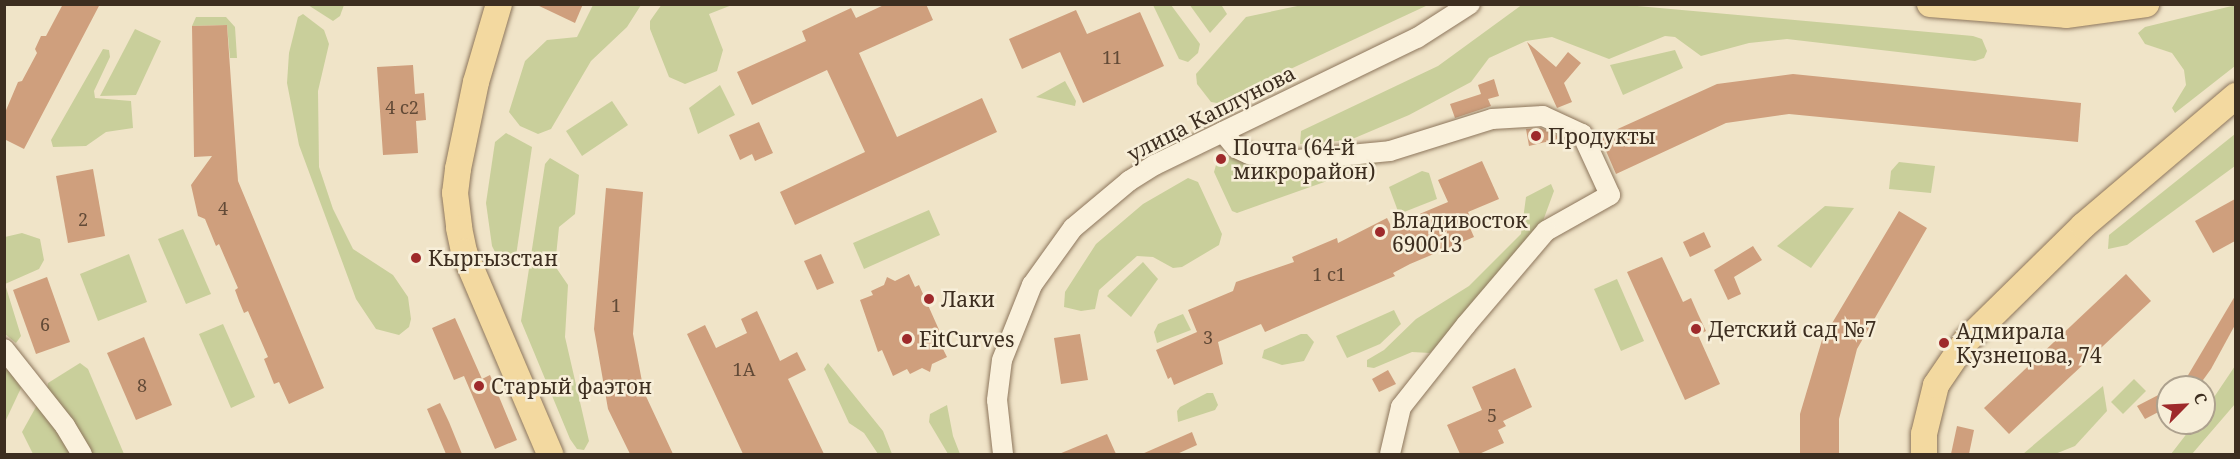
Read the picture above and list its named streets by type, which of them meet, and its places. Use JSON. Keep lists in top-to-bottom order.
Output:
{
  "streets": {
    "street": ["улица Каплунова"]
  },
  "places": [
    "Продукты",
    "Почта (64-й микрорайон)",
    "Владивосток 690013",
    "Кыргызстан",
    "Лаки",
    "Детский сад №7",
    "FitCurves",
    "Адмирала Кузнецова, 74",
    "Старый фаэтон"
  ],
  "house_numbers": [
    "11",
    "4 с2",
    "4",
    "2",
    "1 с1",
    "1",
    "6",
    "3",
    "1А",
    "8",
    "5"
  ],
  "north": "top right"
}
